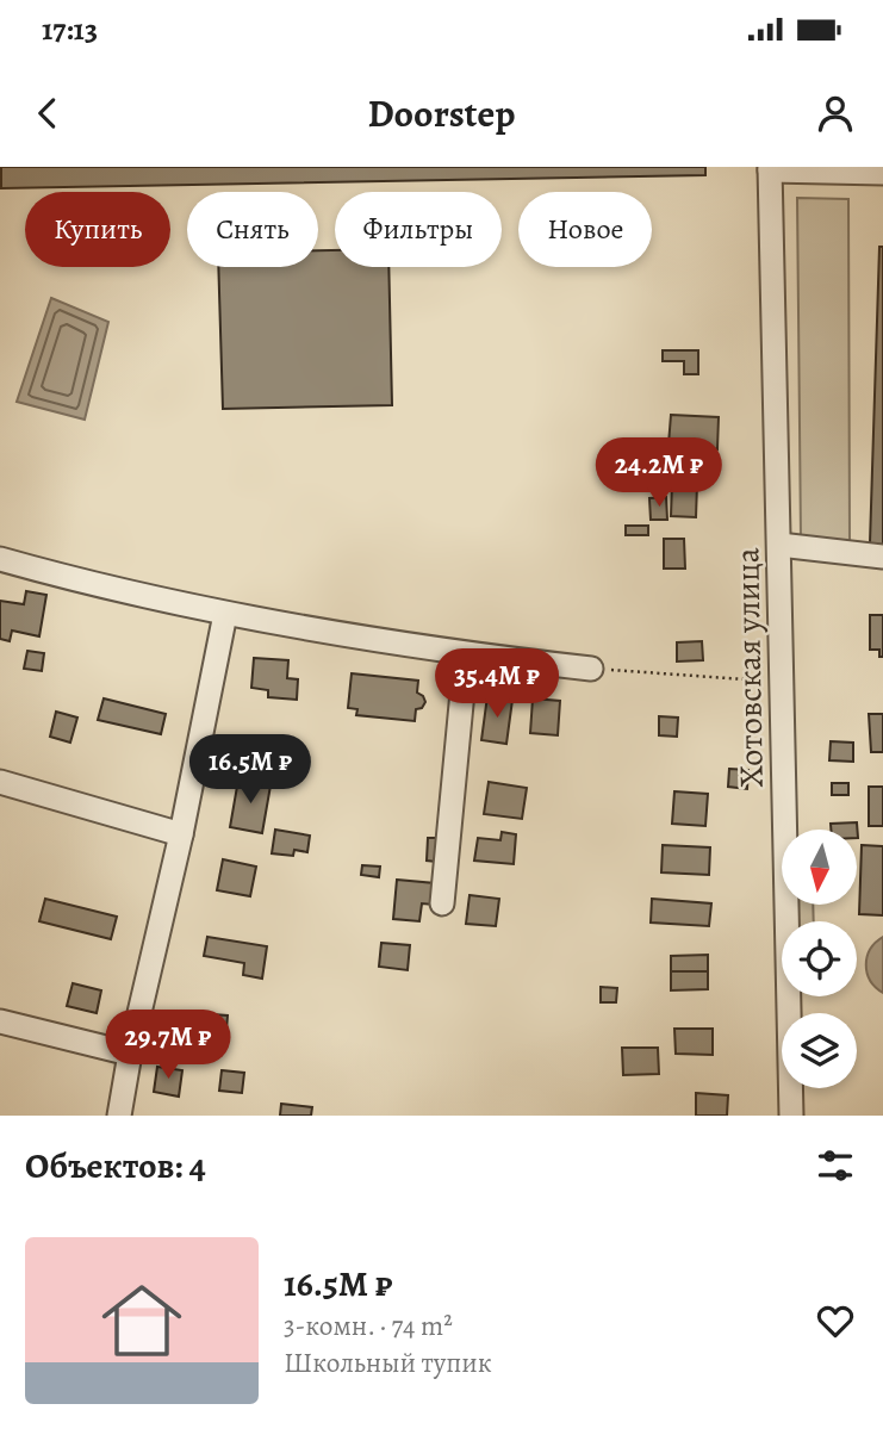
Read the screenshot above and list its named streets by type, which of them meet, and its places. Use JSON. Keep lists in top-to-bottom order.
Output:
{
  "streets": {
    "street": ["Хотовская улица"]
  },
  "north": "bottom",
  "page": {
    "status": "17:13",
    "header": "Doorstep",
    "chip": [
      "Купить",
      "Снять",
      "Фильтры",
      "Новое"
    ],
    "price": [
      "24.2M ₽",
      "35.4M ₽",
      "16.5M ₽",
      "29.7M ₽"
    ],
    "heading": "Объектов: 4",
    "list": [
      {
        "name": "16.5M ₽",
        "note": "3-комн. · 74 m² · Школьный тупик"
      }
    ]
  }
}
